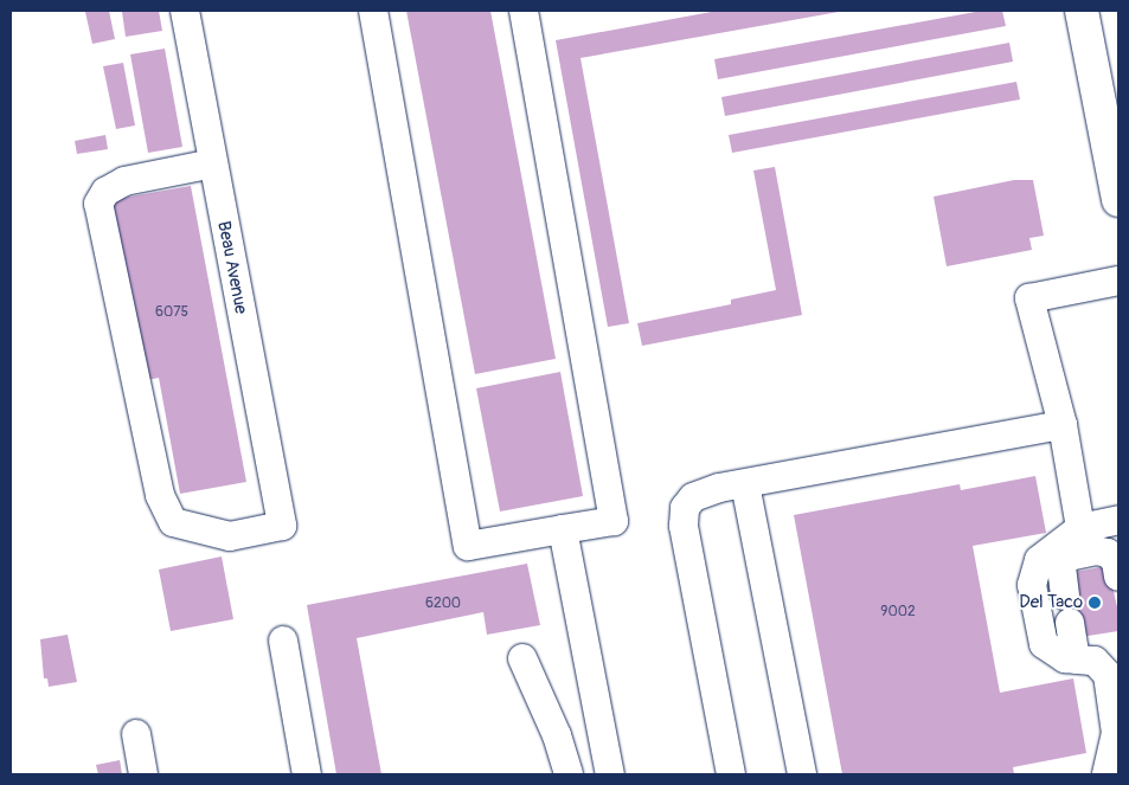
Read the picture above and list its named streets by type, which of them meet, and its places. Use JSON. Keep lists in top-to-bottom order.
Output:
{
  "streets": {
    "lane": ["Beau Avenue"]
  },
  "places": ["Del Taco"],
  "house_numbers": ["6075", "6200", "9002"]
}
